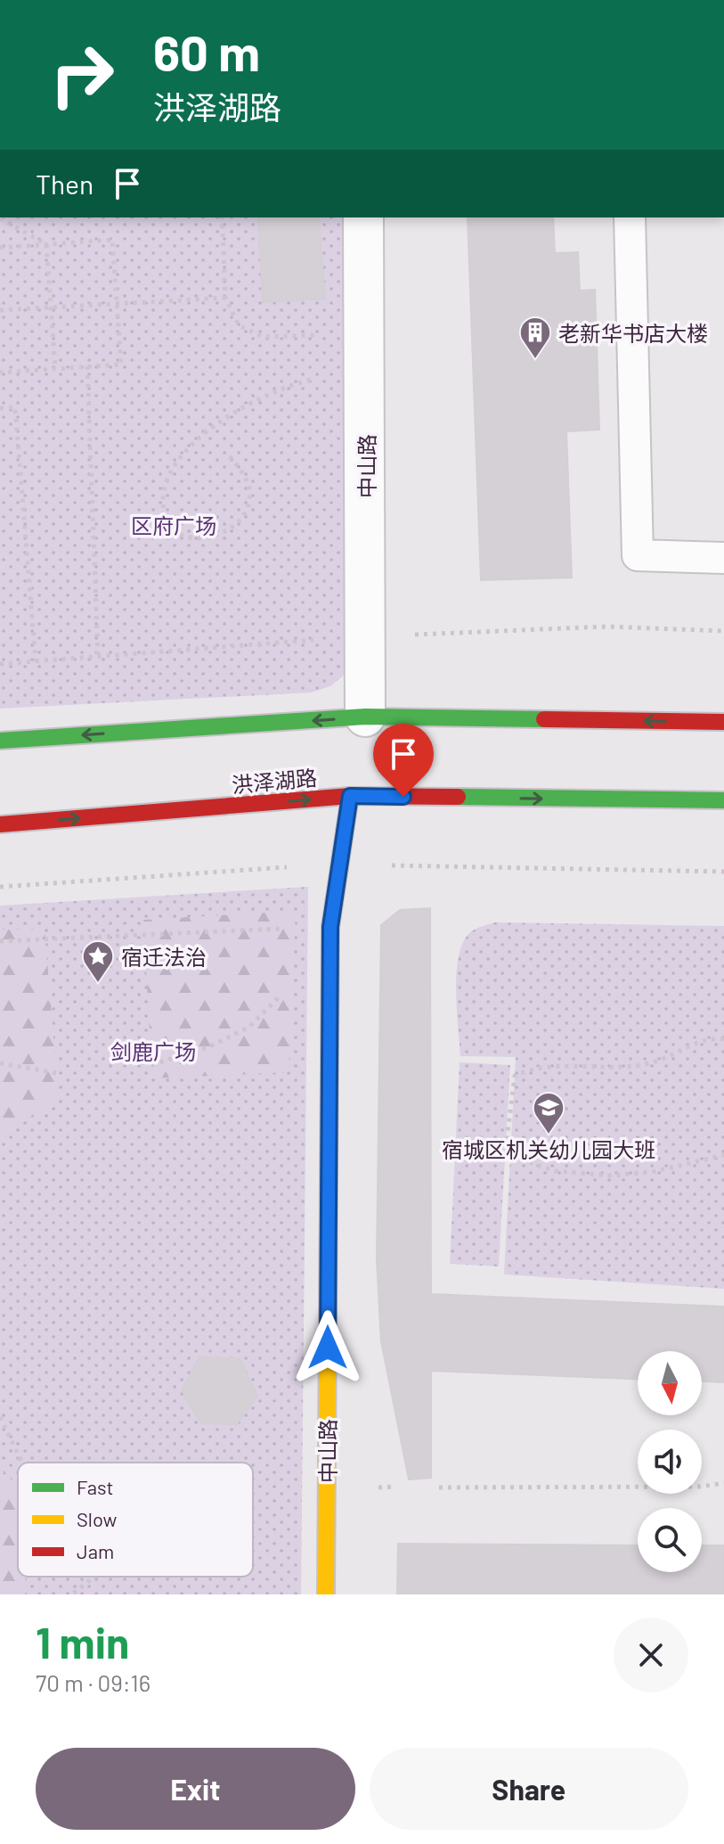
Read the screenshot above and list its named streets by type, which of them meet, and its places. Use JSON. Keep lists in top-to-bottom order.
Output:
{
  "streets": {
    "main road": ["中山路", "洪泽湖路"]
  },
  "crossings": [
    ["中山路", "洪泽湖路"]
  ],
  "parks": ["区府广场", "剑鹿广场"],
  "places": {
    "building": ["老新华书店大楼"],
    "place": ["宿迁法治"],
    "school or university": ["宿城区机关幼儿园大班"]
  },
  "legend": ["Fast", "Slow", "Jam"],
  "north": "bottom",
  "page": {
    "turn": ["60 m", "洪泽湖路"],
    "then": "Then",
    "heading": ["1 min", "70 m · 09:16"],
    "buttons": ["Exit", "Share"]
  }
}
